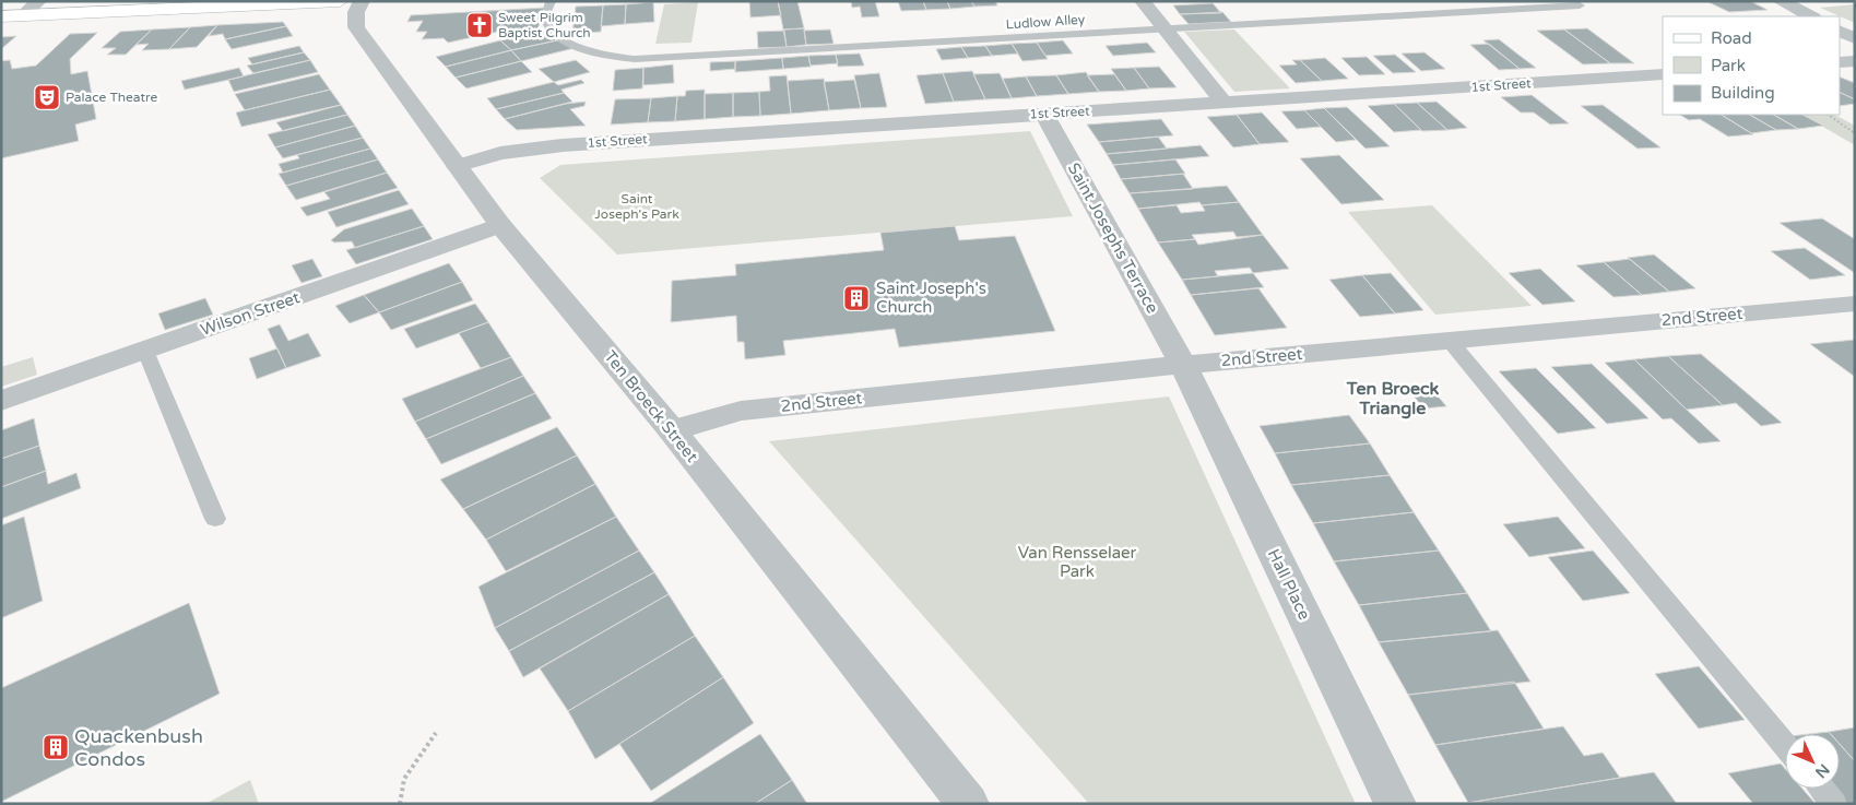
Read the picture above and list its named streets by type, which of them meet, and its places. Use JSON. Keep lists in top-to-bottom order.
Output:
{
  "streets": {
    "street": [
      "1st Street",
      "Saint Josephs Terrace",
      "Wilson Street",
      "2nd Street",
      "Ten Broeck Street",
      "Hall Place"
    ],
    "lane": ["Ludlow Alley"]
  },
  "crossings": [
    ["1st Street", "Saint Josephs Terrace"],
    ["1st Street", "Ten Broeck Street"],
    ["Saint Josephs Terrace", "2nd Street"],
    ["Saint Josephs Terrace", "Hall Place"],
    ["Wilson Street", "Ten Broeck Street"],
    ["2nd Street", "Ten Broeck Street"],
    ["2nd Street", "Hall Place"]
  ],
  "districts": ["Ten Broeck Triangle"],
  "parks": ["Saint Joseph's Park", "Van Rensselaer Park"],
  "places": {
    "church": ["Sweet Pilgrim Baptist Church"],
    "theatre": ["Palace Theatre"],
    "building": ["Saint Joseph's Church", "Quackenbush Condos"]
  },
  "legend": ["Road", "Park", "Building"],
  "north": "bottom right"
}
